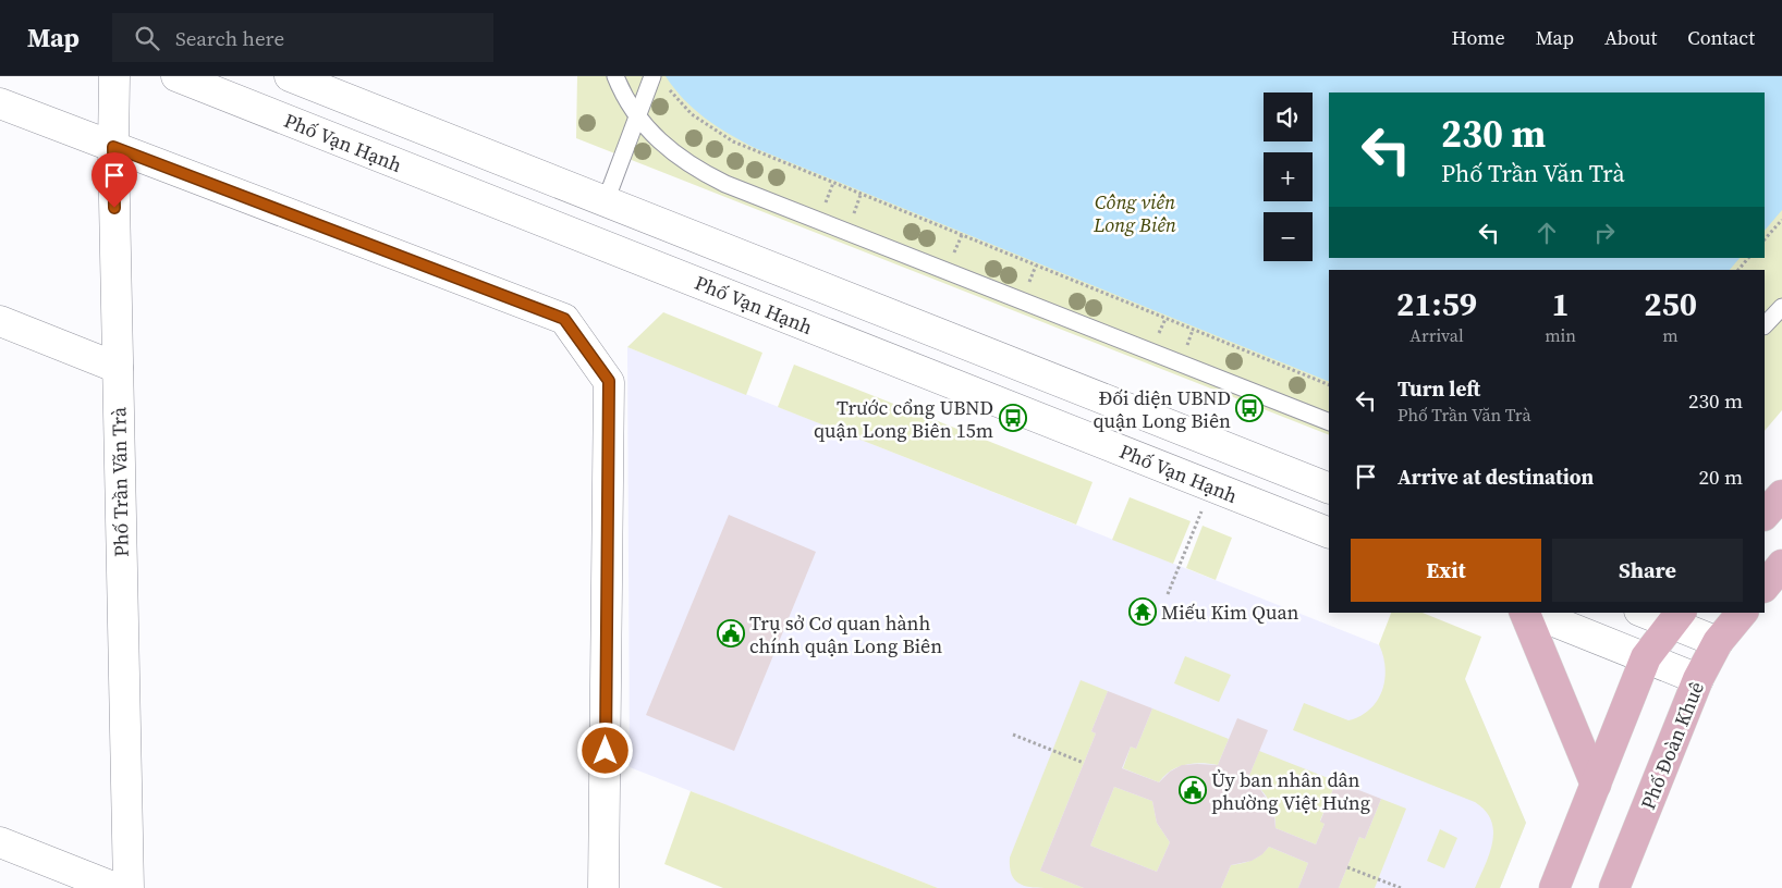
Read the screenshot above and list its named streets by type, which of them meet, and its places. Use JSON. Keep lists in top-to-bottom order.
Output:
{
  "streets": {
    "main road": ["Phố Đoàn Khuê"],
    "street": ["Phố Vạn Hạnh", "Phố Trần Văn Trà"]
  },
  "parks": ["Công viên Long Biên"],
  "places": {
    "bus stop": ["Đối diện UBND quận Long Biên", "Trước cổng UBND quận Long Biên 15m"],
    "temple": ["Miếu Kim Quan"],
    "public building": ["Trụ sở Cơ quan hành chính quận Long Biên", "Ủy ban nhân dân phường Việt Hưng"]
  },
  "page": {
    "header": "Map",
    "search": "Search here",
    "nav": [
      "Home",
      "Map",
      "About",
      "Contact"
    ],
    "map_buttons": ["+", "−"],
    "turn": ["230 m", "Phố Trần Văn Trà"],
    "eta": [
      "21:59",
      "Arrival",
      "1",
      "min",
      "250",
      "m"
    ],
    "list": [
      {
        "name": "Turn left",
        "note": "Phố Trần Văn Trà",
        "value": "230 m"
      },
      {
        "name": "Arrive at destination",
        "value": "20 m"
      }
    ],
    "buttons": ["Exit", "Share"]
  }
}
